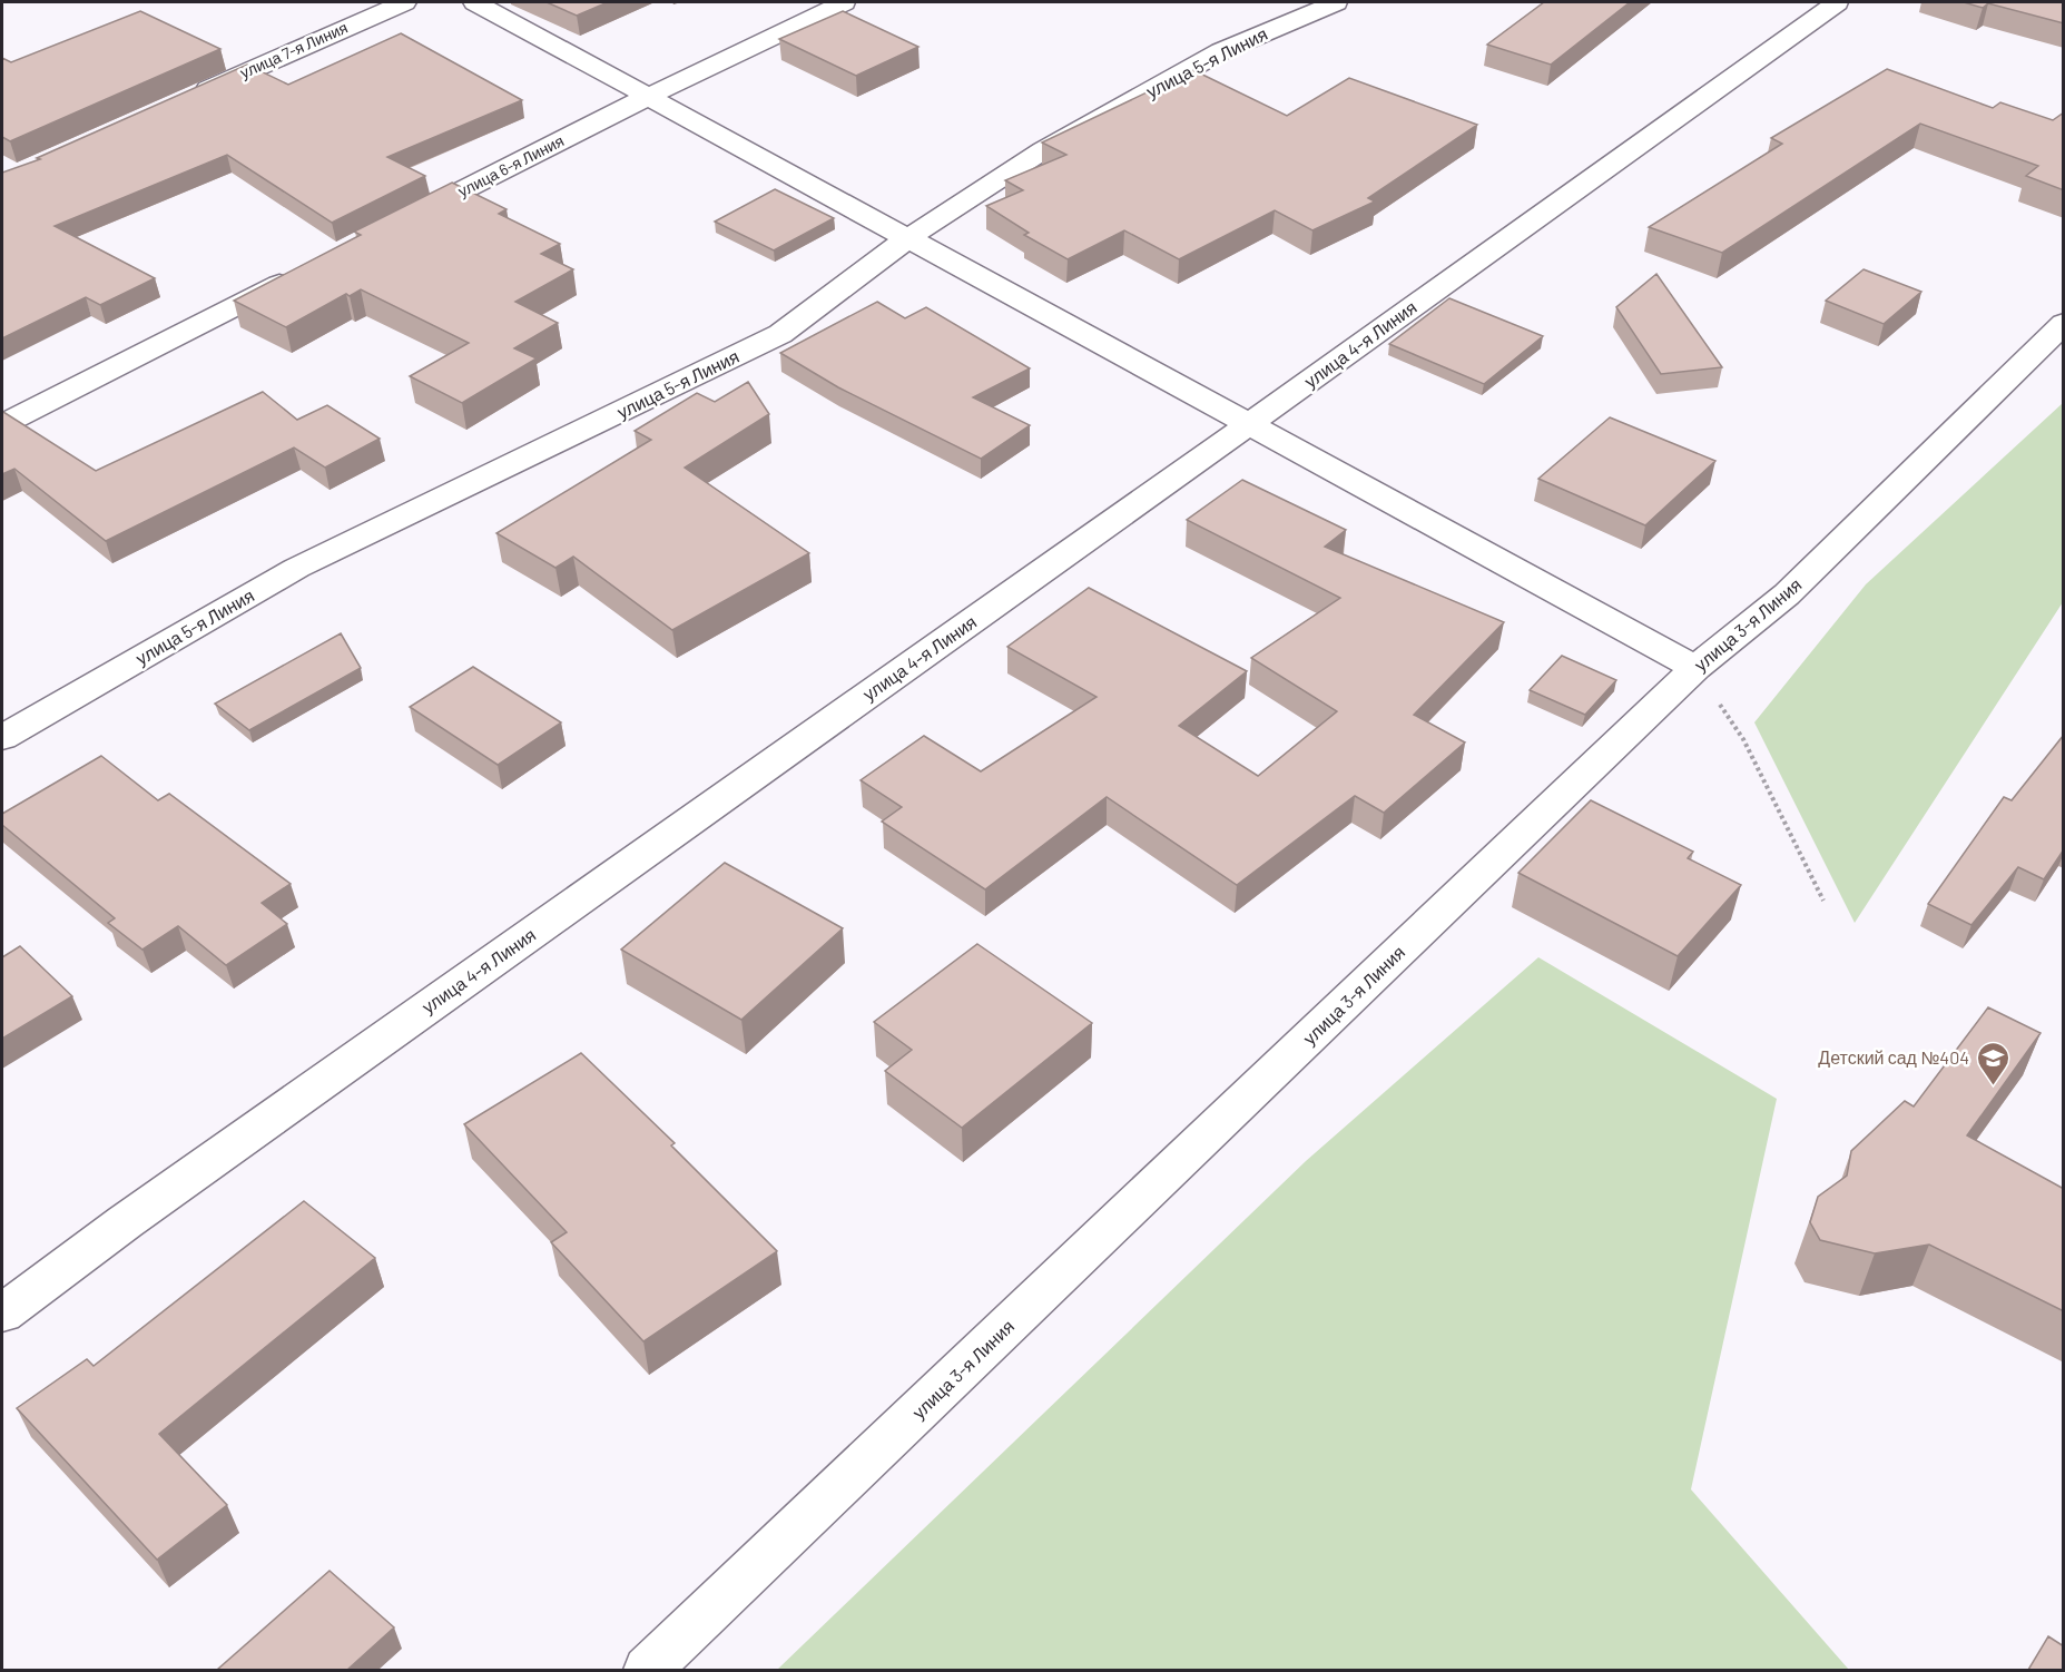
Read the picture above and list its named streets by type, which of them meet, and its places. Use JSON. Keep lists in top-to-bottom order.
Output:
{
  "streets": {
    "street": [
      "улица 7-я Линия",
      "улица 5-я Линия",
      "улица 6-я Линия",
      "улица 4-я Линия",
      "улица 3-я Линия"
    ]
  },
  "places": {
    "school or university": ["Детский сад №404"]
  }
}
